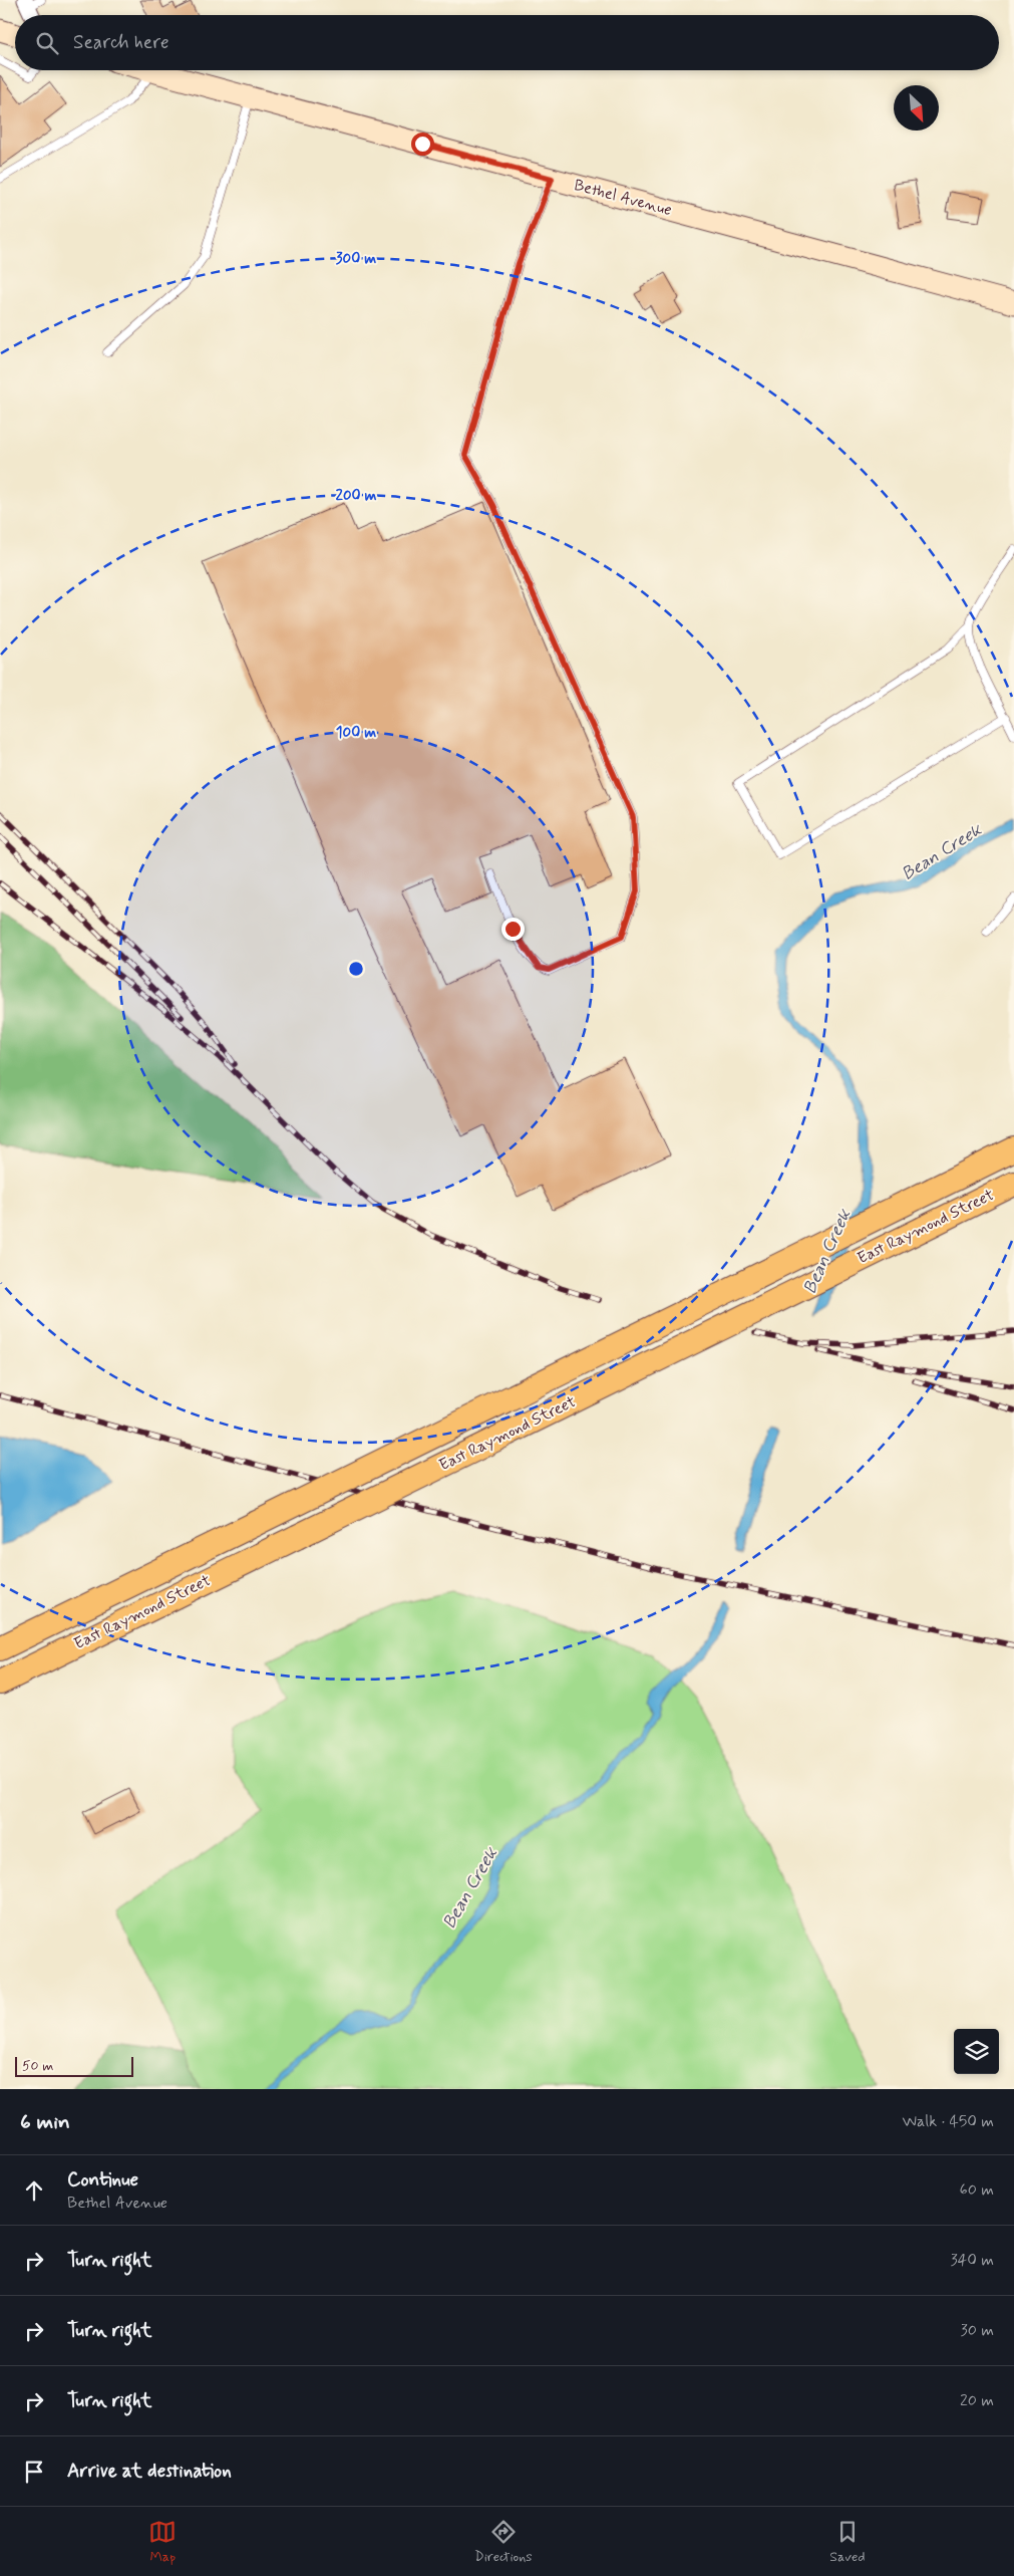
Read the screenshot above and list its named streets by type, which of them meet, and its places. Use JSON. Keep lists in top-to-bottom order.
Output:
{
  "streets": {
    "main road": ["East Raymond Street"],
    "street": ["Bethel Avenue"]
  },
  "water": ["Bean Creek"],
  "scale_bar": "50 m",
  "north": "bottom right",
  "page": {
    "search": "Search here",
    "scale": "50 m",
    "heading": ["6 min", "Walk · 450 m"],
    "list": [
      ["Continue", "Bethel Avenue", "60 m"],
      ["Turn right", "340 m"],
      ["Turn right", "30 m"],
      ["Turn right", "20 m"],
      "Arrive at destination"
    ],
    "nav": ["Map", "Directions", "Saved"]
  },
  "rings": ["300 m", "200 m", "100 m"]
}
